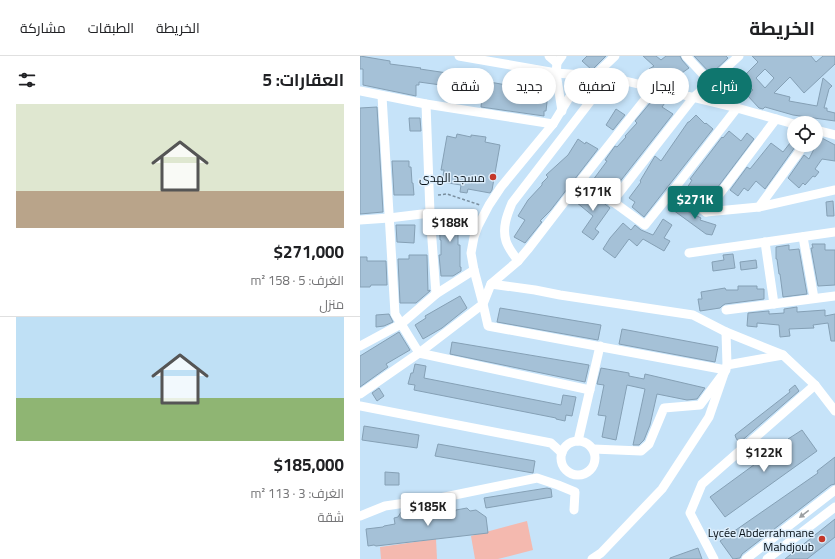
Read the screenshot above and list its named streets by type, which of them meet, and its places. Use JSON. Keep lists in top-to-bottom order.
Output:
{
  "places": ["مسجد الهدى", "Lycée Abderrahmane Mahdjoub"],
  "page": {
    "header": "الخريطة",
    "nav": ["الخريطة", "الطبقات", "مشاركة"],
    "heading": "العقارات: 5",
    "chip": [
      "شراء",
      "إيجار",
      "تصفية",
      "جديد",
      "شقة"
    ],
    "list": [
      {
        "name": "$271,000",
        "note": "الغرف: 5 · 158 m² · منزل"
      },
      {
        "name": "$185,000",
        "note": "الغرف: 3 · 113 m² · شقة"
      }
    ],
    "price": [
      "$171K",
      "$271K",
      "$188K",
      "$122K",
      "$185K"
    ]
  }
}
